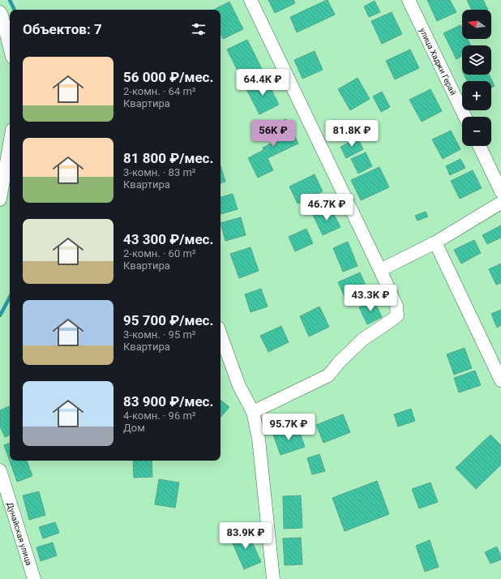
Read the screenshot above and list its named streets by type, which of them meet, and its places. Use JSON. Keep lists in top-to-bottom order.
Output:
{
  "streets": {
    "street": ["улица Хаджи Герай", "Дунайская улица"]
  },
  "north": "left",
  "page": {
    "map_buttons": ["+", "−"],
    "heading": "Объектов: 7",
    "list": [
      {
        "name": "56 000 ₽/мес.",
        "note": "2-комн. · 64 m² · Квартира"
      },
      {
        "name": "81 800 ₽/мес.",
        "note": "3-комн. · 83 m² · Квартира"
      },
      {
        "name": "43 300 ₽/мес.",
        "note": "2-комн. · 60 m² · Квартира"
      },
      {
        "name": "95 700 ₽/мес.",
        "note": "3-комн. · 95 m² · Квартира"
      },
      {
        "name": "83 900 ₽/мес.",
        "note": "4-комн. · 96 m² · Дом"
      }
    ],
    "price": [
      "64.4K ₽",
      "56K ₽",
      "81.8K ₽",
      "46.7K ₽",
      "43.3K ₽",
      "95.7K ₽",
      "83.9K ₽"
    ]
  }
}
